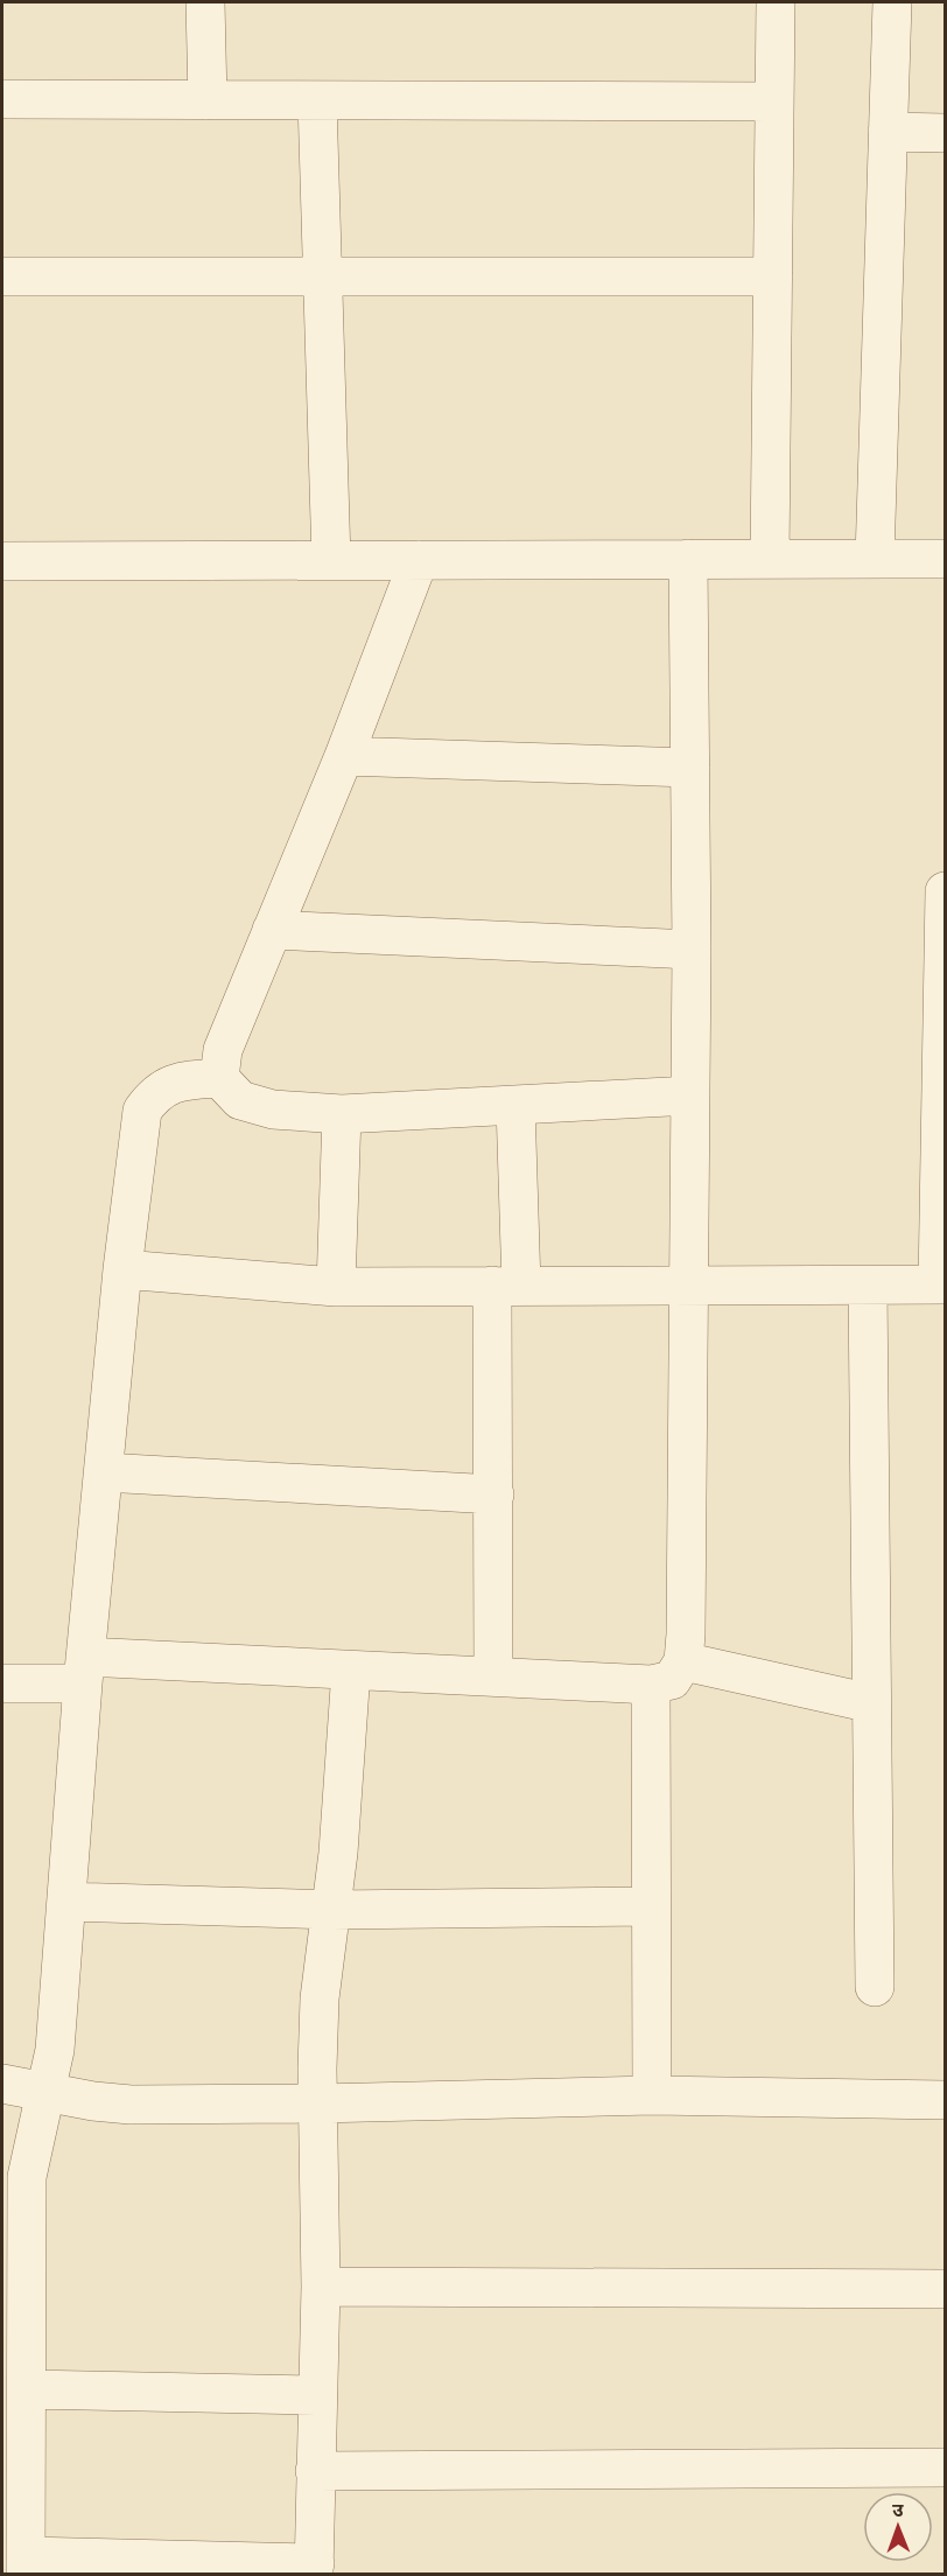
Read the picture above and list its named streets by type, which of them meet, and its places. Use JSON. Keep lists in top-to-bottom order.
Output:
{
  "north": "top"
}
